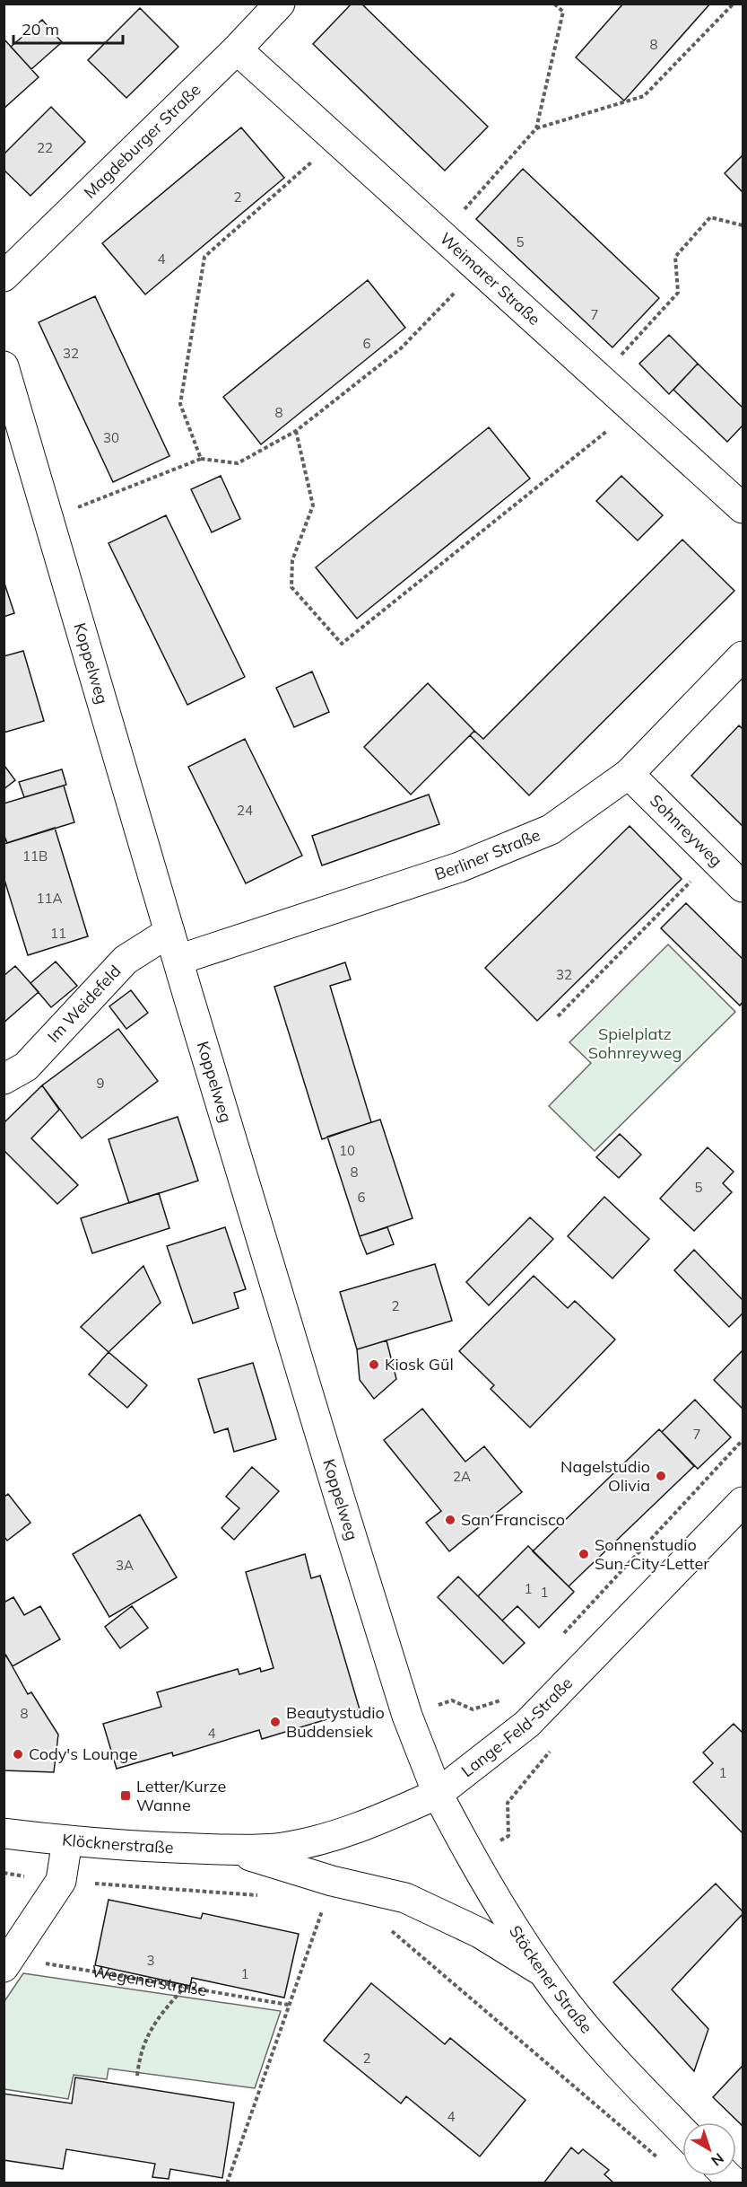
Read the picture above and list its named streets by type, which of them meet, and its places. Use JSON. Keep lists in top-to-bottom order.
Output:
{
  "streets": {
    "street": [
      "Magdeburger Straße",
      "Weimarer Straße",
      "Koppelweg",
      "Sohnreyweg",
      "Berliner Straße",
      "Im Weidefeld",
      "Lange-Feld-Straße",
      "Klöcknerstraße",
      "Stöckener Straße"
    ],
    "path": ["Wegenerstraße"]
  },
  "crossings": [
    ["Magdeburger Straße", "Weimarer Straße"],
    ["Koppelweg", "Berliner Straße"],
    ["Koppelweg", "Im Weidefeld"],
    ["Koppelweg", "Lange-Feld-Straße"],
    ["Koppelweg", "Stöckener Straße"],
    ["Sohnreyweg", "Berliner Straße"],
    ["Lange-Feld-Straße", "Klöcknerstraße"],
    ["Lange-Feld-Straße", "Stöckener Straße"]
  ],
  "parks": ["Spielplatz Sohnreyweg"],
  "places": {
    "other": [
      "Kiosk Gül",
      "Nagelstudio Olivia",
      "San Francisco",
      "Sonnenstudio Sun-City-Letter",
      "Beautystudio Buddensiek",
      "Cody's Lounge"
    ],
    "transit": ["Letter/Kurze Wanne"]
  },
  "house_numbers": [
    "8",
    "22",
    "2",
    "5",
    "4",
    "7",
    "6",
    "32",
    "8",
    "30",
    "24",
    "11B",
    "11A",
    "11",
    "32",
    "9",
    "10",
    "8",
    "5",
    "6",
    "2",
    "7",
    "2A",
    "3A",
    "1",
    "1",
    "8",
    "4",
    "1",
    "3",
    "1",
    "2",
    "4"
  ],
  "scale_bar": "20 m",
  "north": "bottom right"
}
